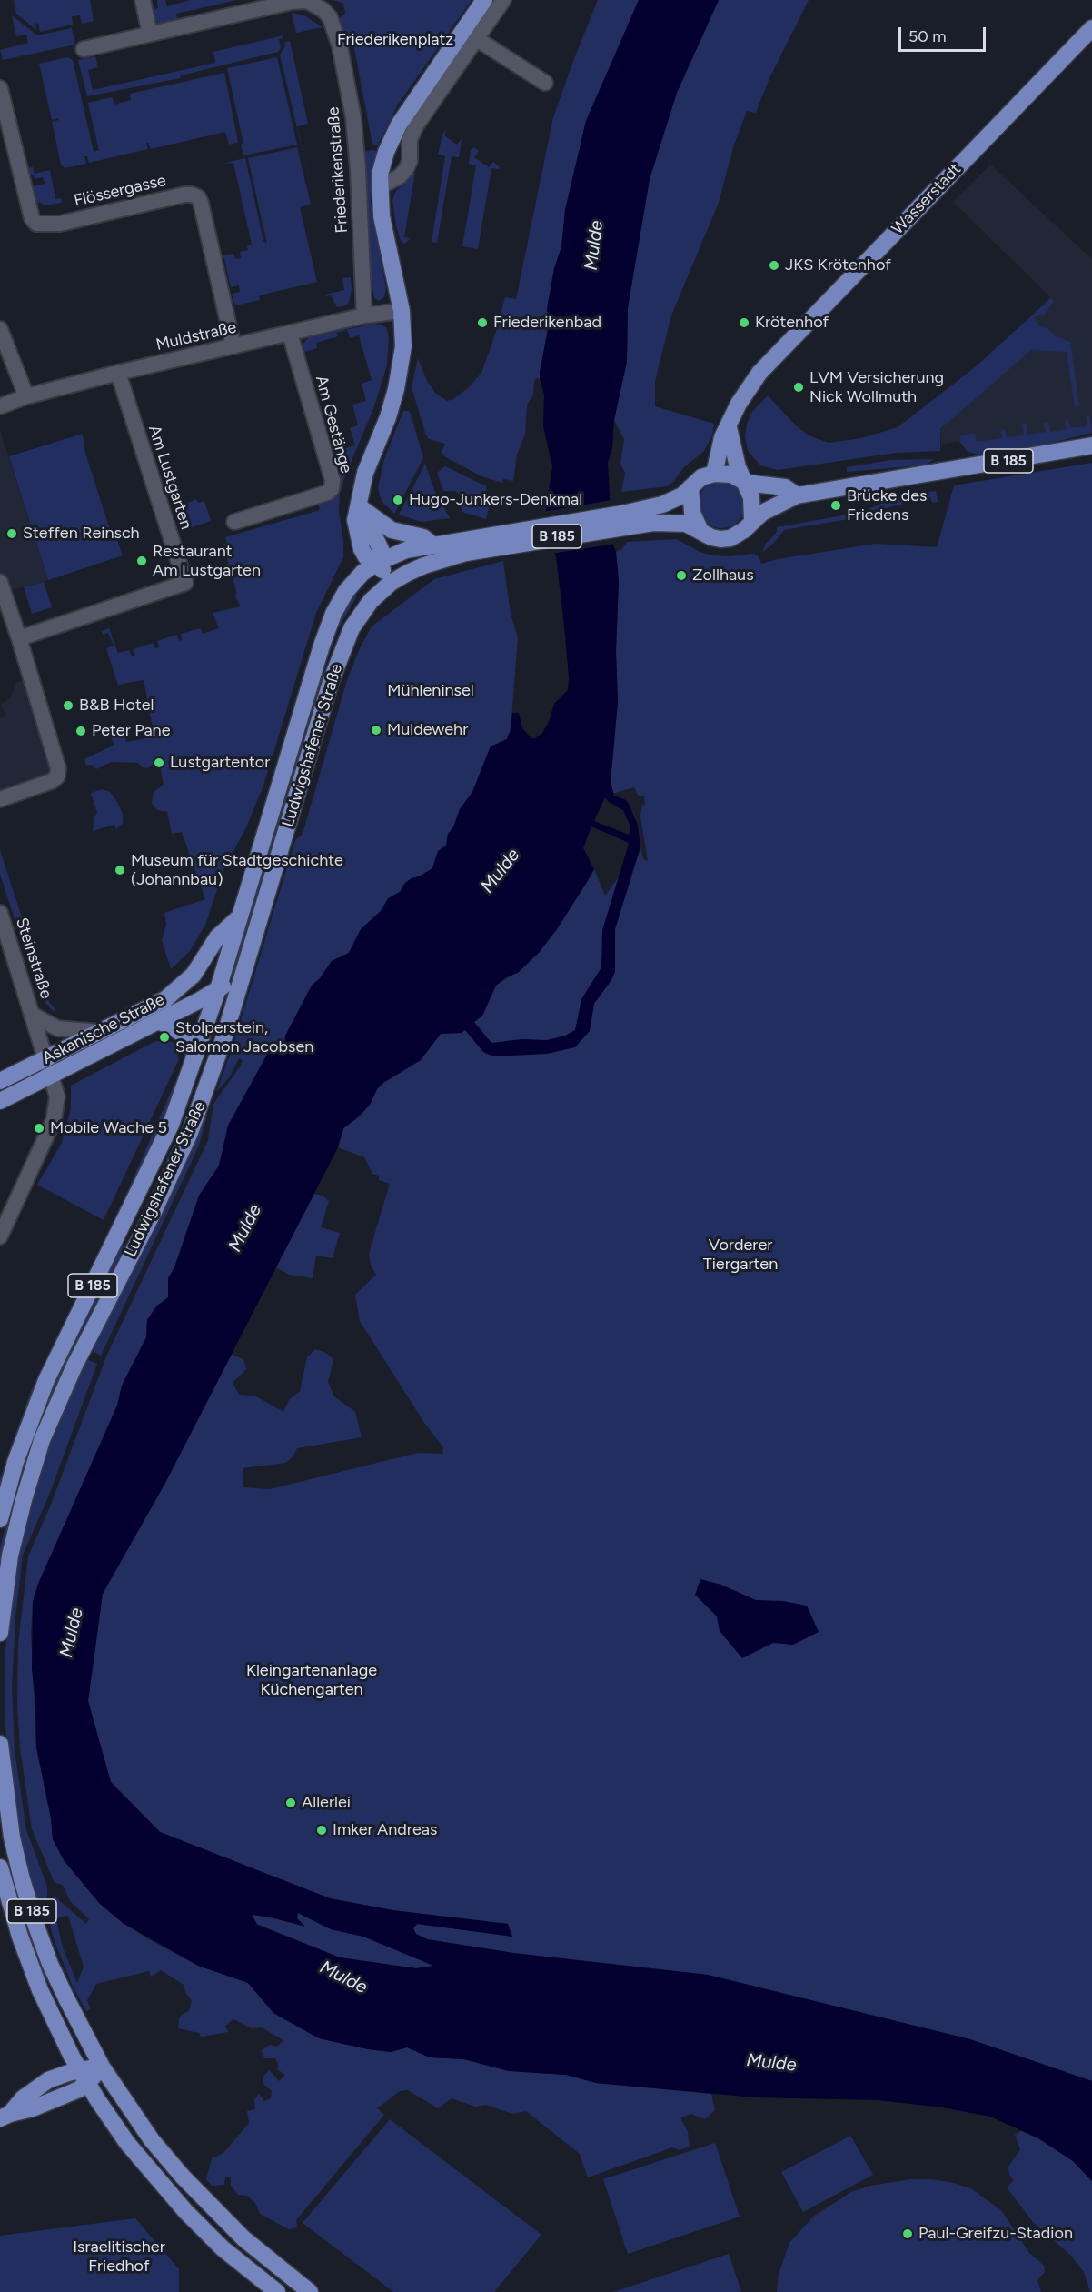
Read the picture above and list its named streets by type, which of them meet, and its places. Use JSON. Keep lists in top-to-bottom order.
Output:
{
  "streets": {
    "main road": [
      "Wasserstadt",
      "B 185",
      "Ludwigshafener Straße",
      "Askanische Straße"
    ],
    "street": [
      "Friederikenstraße",
      "Flössergasse",
      "Muldstraße",
      "Am Gestänge",
      "Am Lustgarten",
      "Steinstraße"
    ]
  },
  "crossings": [
    ["Friederikenstraße", "Muldstraße"],
    ["Flössergasse", "Muldstraße"],
    ["Wasserstadt", "B 185"],
    ["Muldstraße", "Am Gestänge"],
    ["Muldstraße", "Am Lustgarten"],
    ["B 185", "Ludwigshafener Straße"],
    ["Ludwigshafener Straße", "Askanische Straße"],
    ["Steinstraße", "Askanische Straße"]
  ],
  "water": ["Mulde"],
  "parks": [
    "Friederikenplatz",
    "Mühleninsel",
    "Vorderer Tiergarten",
    "Kleingartenanlage Küchengarten",
    "Israelitischer Friedhof"
  ],
  "places": [
    "JKS Krötenhof",
    "Friederikenbad",
    "Krötenhof",
    "LVM Versicherung Nick Wollmuth",
    "Hugo-Junkers-Denkmal",
    "Brücke des Friedens",
    "Steffen Reinsch",
    "Restaurant Am Lustgarten",
    "Zollhaus",
    "B&B Hotel",
    "Muldewehr",
    "Peter Pane",
    "Lustgartentor",
    "Museum für Stadtgeschichte (Johannbau)",
    "Stolperstein, Salomon Jacobsen",
    "Mobile Wache 5",
    "Allerlei",
    "Imker Andreas",
    "Paul-Greifzu-Stadion"
  ],
  "scale_bar": "50 m"
}
